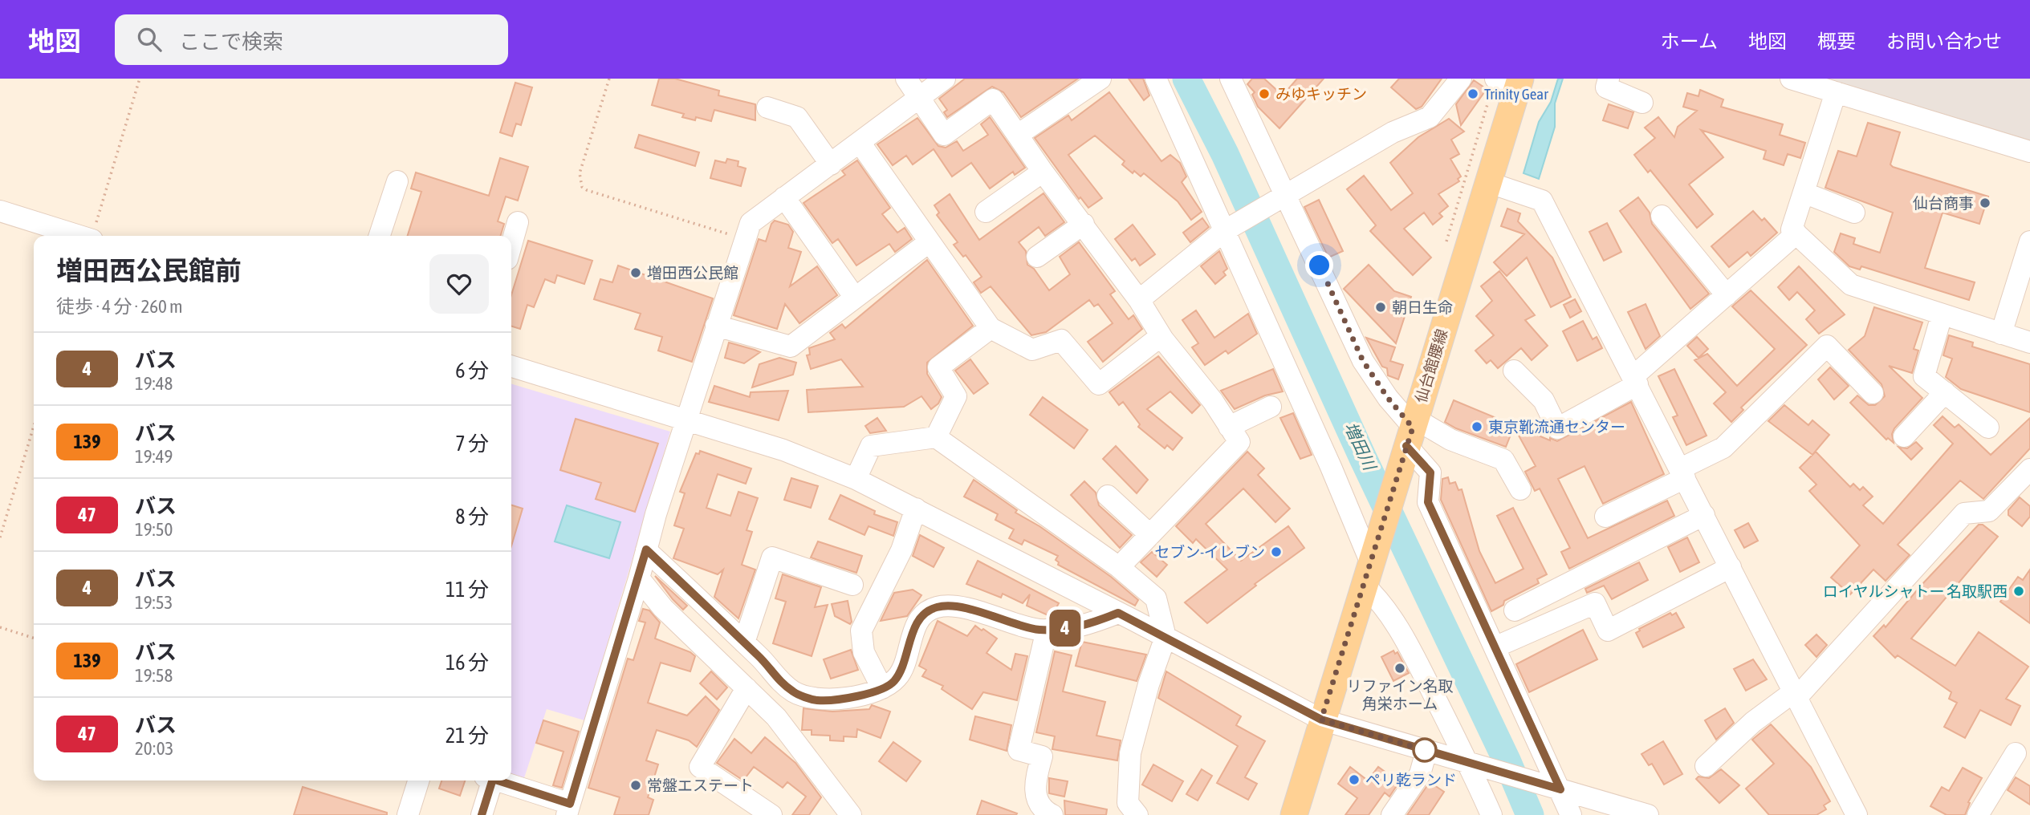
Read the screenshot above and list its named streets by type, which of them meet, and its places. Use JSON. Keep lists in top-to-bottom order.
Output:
{
  "streets": {
    "main road": ["仙台館腰線"]
  },
  "water": ["増田川"],
  "places": [
    "みゆキッチン",
    "Trinity Gear",
    "仙台商事",
    "増田西公民館",
    "朝日生命",
    "東京靴流通センター",
    "セブン-イレブン",
    "ロイヤルシャトー 名取駅西",
    "リファイン名取 角栄ホーム",
    "ペリ乾ランド",
    "常盤エステート"
  ],
  "lines": ["bus line 4"],
  "page": {
    "header": "地図",
    "search": "ここで検索",
    "nav": [
      "ホーム",
      "地図",
      "概要",
      "お問い合わせ"
    ],
    "on_map": "4",
    "heading": ["増田西公民館前", "徒歩 · 4 分 · 260 m"],
    "list": [
      {
        "mark": "4",
        "name": "バス",
        "note": "19:48",
        "value": "6 分"
      },
      {
        "mark": "139",
        "name": "バス",
        "note": "19:49",
        "value": "7 分"
      },
      {
        "mark": "47",
        "name": "バス",
        "note": "19:50",
        "value": "8 分"
      },
      {
        "mark": "4",
        "name": "バス",
        "note": "19:53",
        "value": "11 分"
      },
      {
        "mark": "139",
        "name": "バス",
        "note": "19:58",
        "value": "16 分"
      },
      {
        "mark": "47",
        "name": "バス",
        "note": "20:03",
        "value": "21 分"
      }
    ]
  }
}
